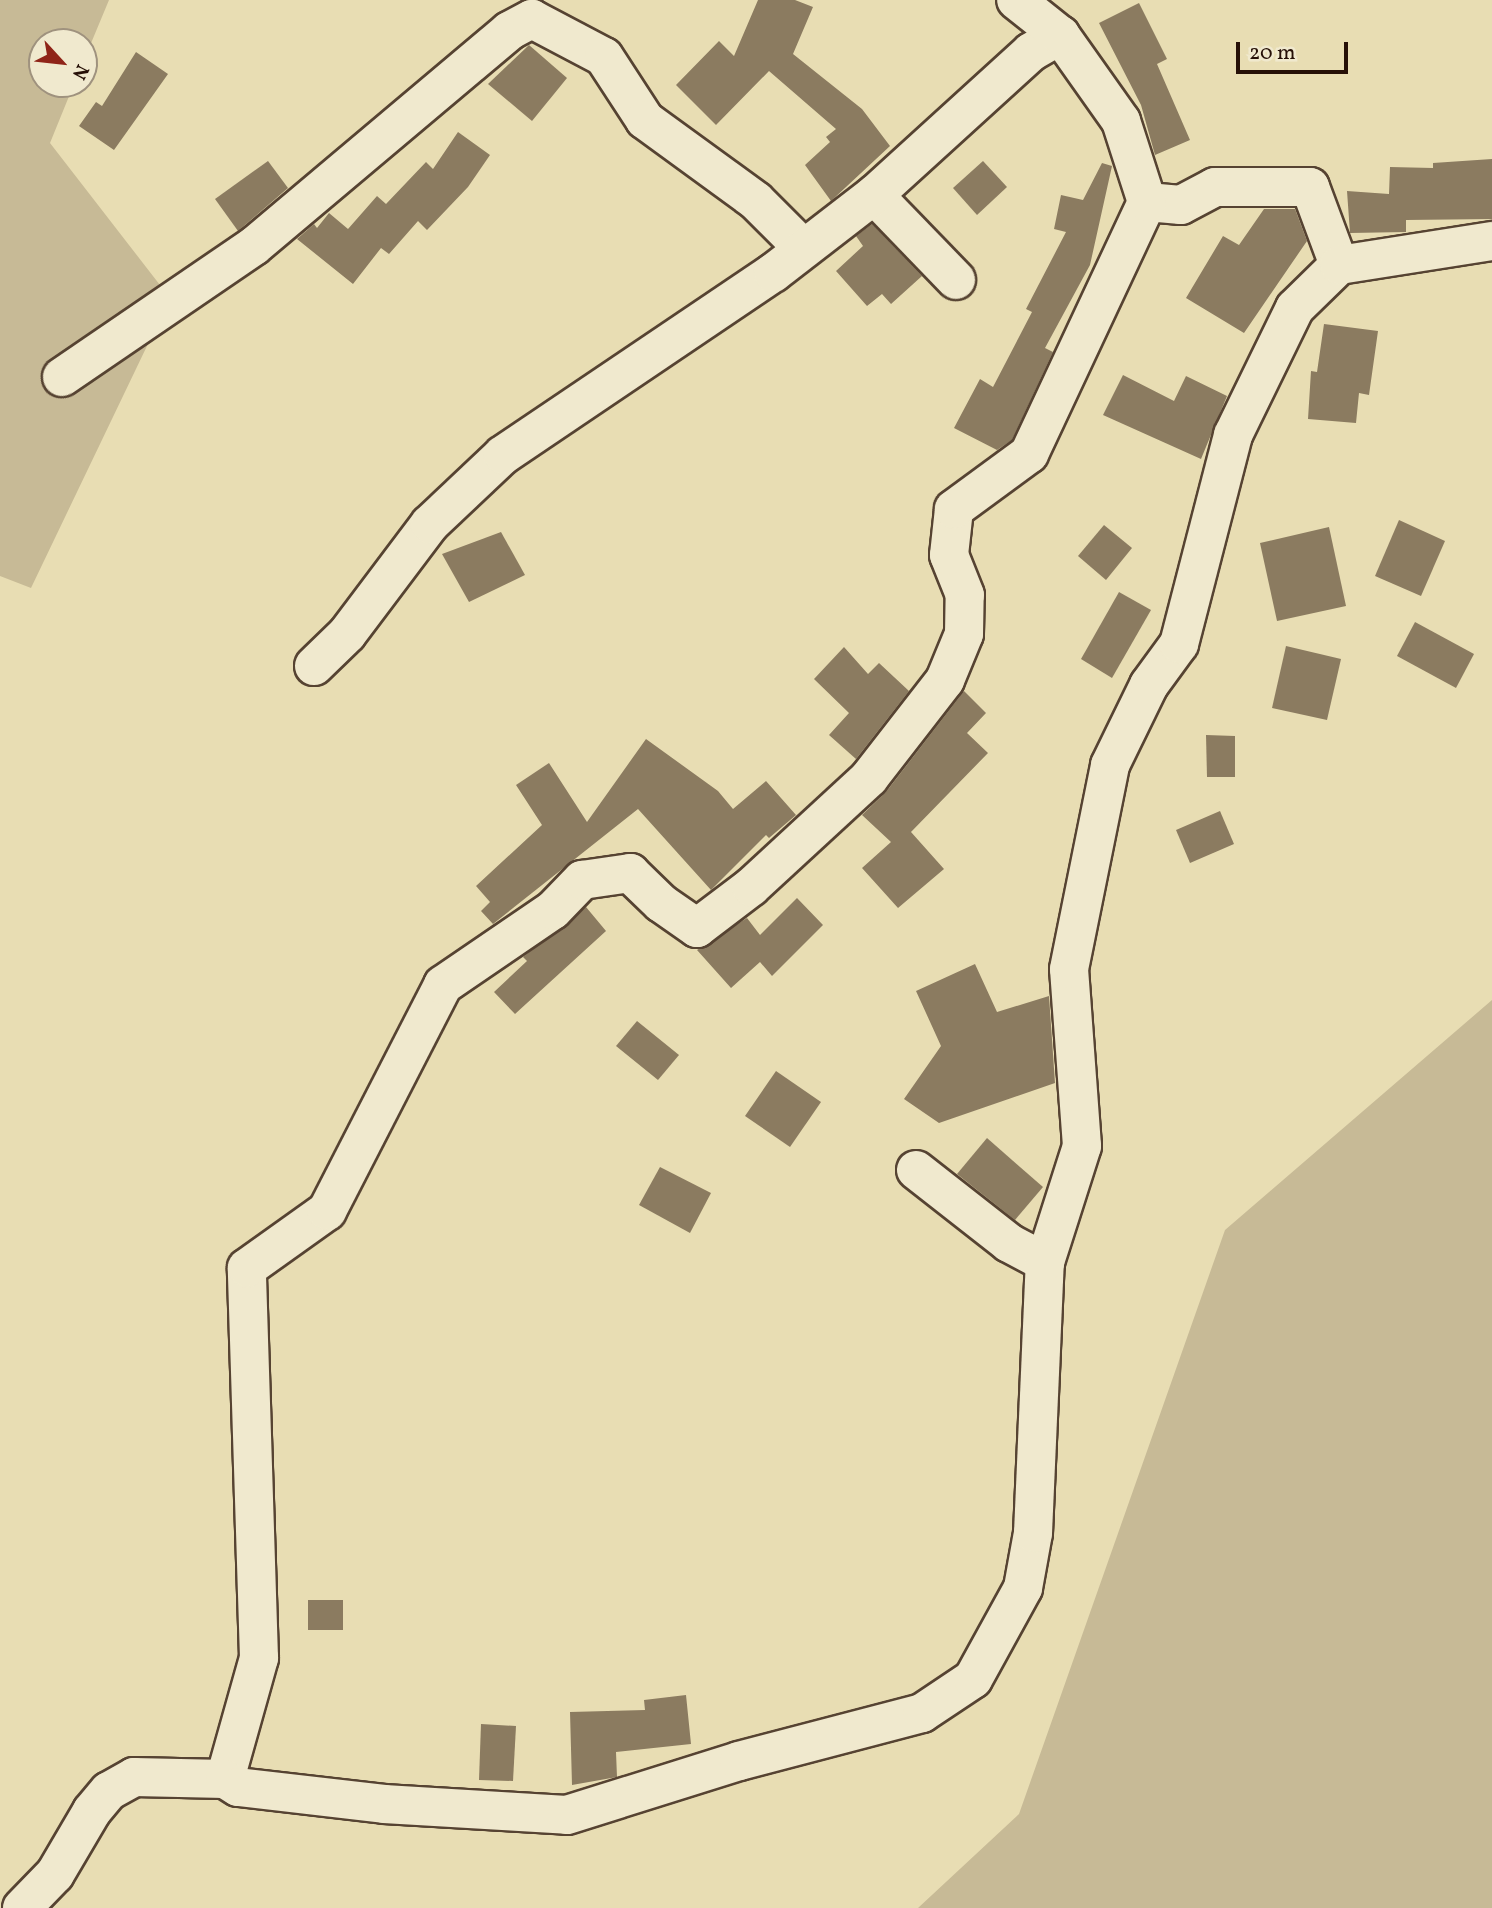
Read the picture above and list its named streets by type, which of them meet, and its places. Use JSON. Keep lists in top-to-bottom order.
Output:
{
  "scale_bar": "20 m",
  "north": "bottom right"
}
